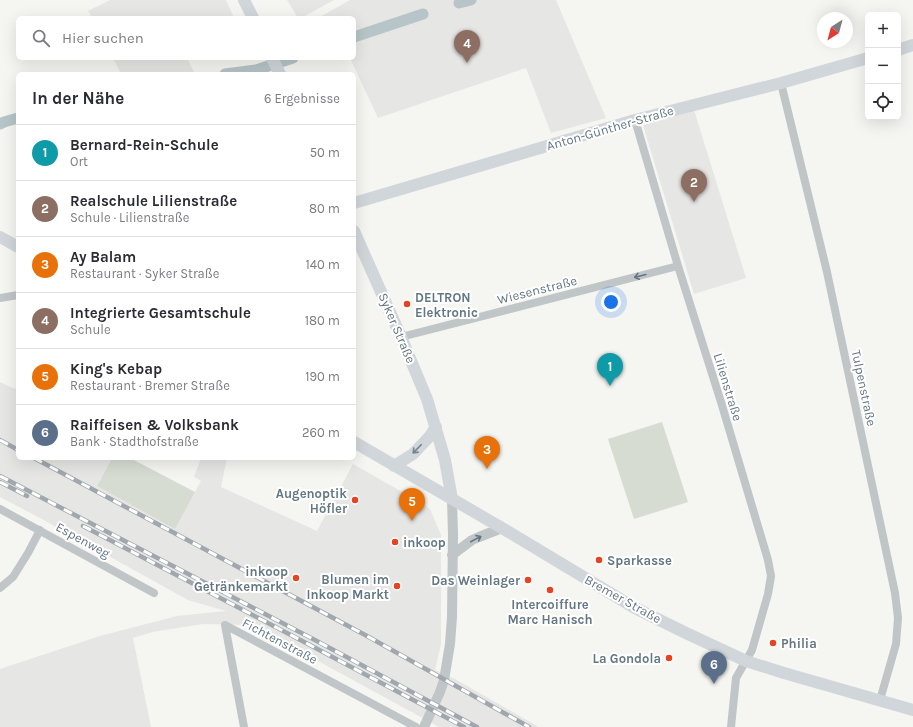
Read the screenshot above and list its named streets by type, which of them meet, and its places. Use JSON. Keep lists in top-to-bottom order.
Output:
{
  "streets": {
    "main road": ["Anton-Günther-Straße", "Syker Straße", "Bremer Straße"],
    "street": [
      "Wiesenstraße",
      "Lilienstraße",
      "Tulpenstraße",
      "Espenweg",
      "Fichtenstraße"
    ]
  },
  "crossings": [
    ["Anton-Günther-Straße", "Lilienstraße"],
    ["Anton-Günther-Straße", "Tulpenstraße"],
    ["Wiesenstraße", "Syker Straße"],
    ["Wiesenstraße", "Lilienstraße"],
    ["Syker Straße", "Bremer Straße"],
    ["Lilienstraße", "Bremer Straße"],
    ["Tulpenstraße", "Bremer Straße"]
  ],
  "one_way": ["Wiesenstraße"],
  "places": [
    "DELTRON Elektronic",
    "Augenoptik Höfler",
    "inkoop",
    "Sparkasse",
    "inkoop Getränkemarkt",
    "Das Weinlager",
    "Blumen im Inkoop Markt",
    "Intercoiffure Marc Hanisch",
    "Philia",
    "La Gondola"
  ],
  "north": "bottom left",
  "page": {
    "map_buttons": ["+", "−"],
    "search": "Hier suchen",
    "pins": [
      "4",
      "2",
      "1",
      "3",
      "5",
      "6"
    ],
    "heading": ["In der Nähe", "6 Ergebnisse"],
    "list": [
      {
        "mark": "1",
        "name": "Bernard-Rein-Schule",
        "note": "Ort",
        "value": "50 m"
      },
      {
        "mark": "2",
        "name": "Realschule Lilienstraße",
        "note": "Schule · Lilienstraße",
        "value": "80 m"
      },
      {
        "mark": "3",
        "name": "Ay Balam",
        "note": "Restaurant · Syker Straße",
        "value": "140 m"
      },
      {
        "mark": "4",
        "name": "Integrierte Gesamtschule",
        "note": "Schule",
        "value": "180 m"
      },
      {
        "mark": "5",
        "name": "King's Kebap",
        "note": "Restaurant · Bremer Straße",
        "value": "190 m"
      },
      {
        "mark": "6",
        "name": "Raiffeisen & Volksbank",
        "note": "Bank · Stadthofstraße",
        "value": "260 m"
      }
    ]
  }
}
